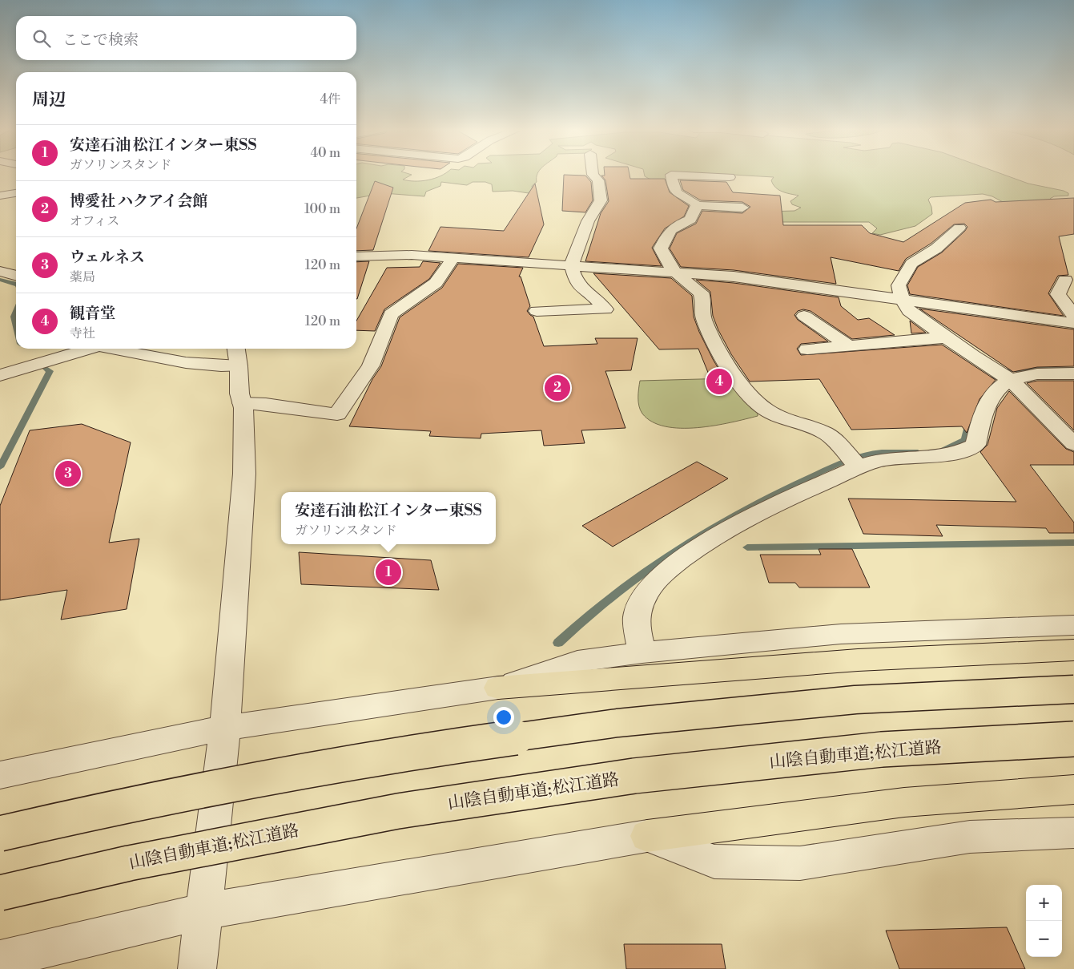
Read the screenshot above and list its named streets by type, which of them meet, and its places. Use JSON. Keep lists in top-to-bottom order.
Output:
{
  "streets": {
    "highway": ["山陰自動車道;松江道路"]
  },
  "page": {
    "search": "ここで検索",
    "heading": ["周辺", "4件"],
    "list": [
      {
        "mark": "1",
        "name": "安達石油 松江インター東SS",
        "note": "ガソリンスタンド",
        "value": "40 m"
      },
      {
        "mark": "2",
        "name": "博愛社 ハクアイ会館",
        "note": "オフィス",
        "value": "100 m"
      },
      {
        "mark": "3",
        "name": "ウェルネス",
        "note": "薬局",
        "value": "120 m"
      },
      {
        "mark": "4",
        "name": "観音堂",
        "note": "寺社",
        "value": "120 m"
      }
    ],
    "pins": [
      "4",
      "2",
      "3",
      "1"
    ],
    "popup": ["安達石油 松江インター東SS", "ガソリンスタンド"],
    "map_buttons": ["+", "−"]
  }
}
